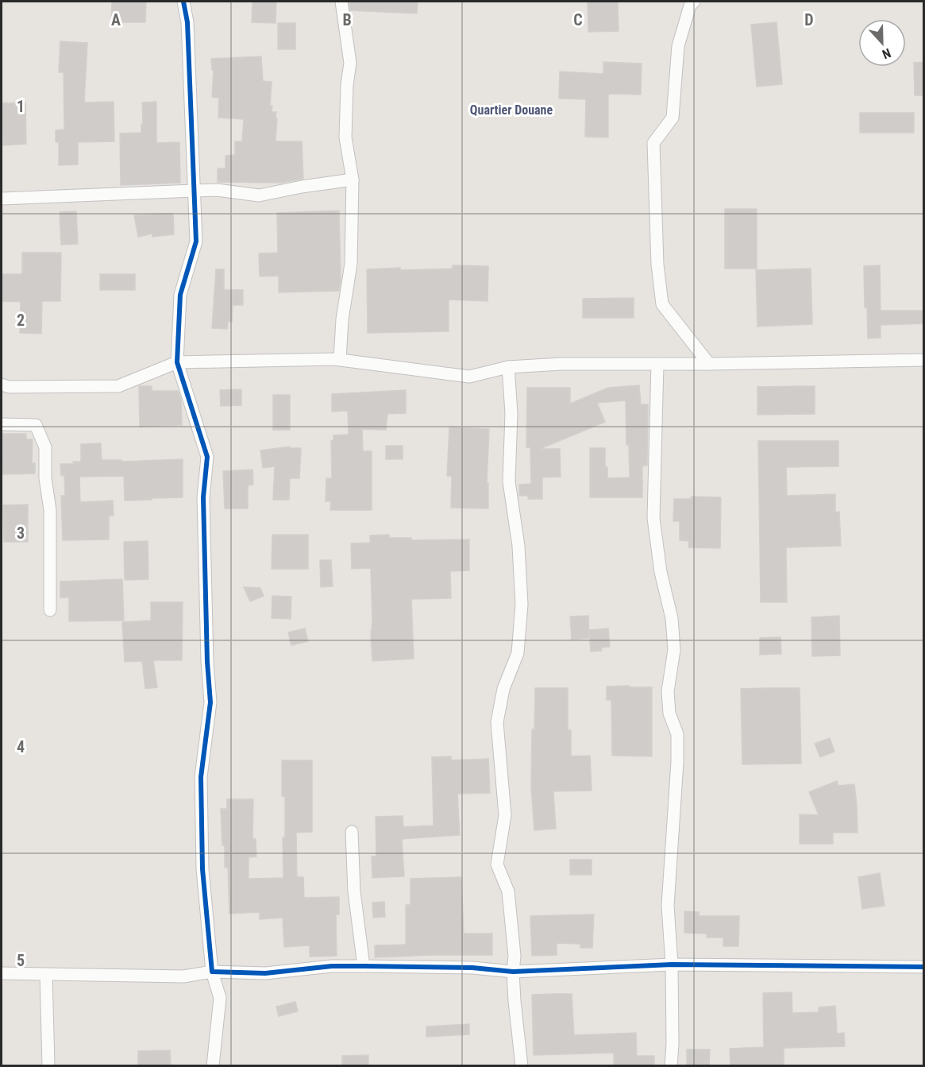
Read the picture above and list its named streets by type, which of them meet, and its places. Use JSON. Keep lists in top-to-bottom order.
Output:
{
  "districts": ["Quartier Douane"],
  "north": "bottom",
  "grid": {
    "columns": [
      "A",
      "B",
      "C",
      "D"
    ],
    "rows": [
      "1",
      "2",
      "3",
      "4",
      "5"
    ]
  }
}
